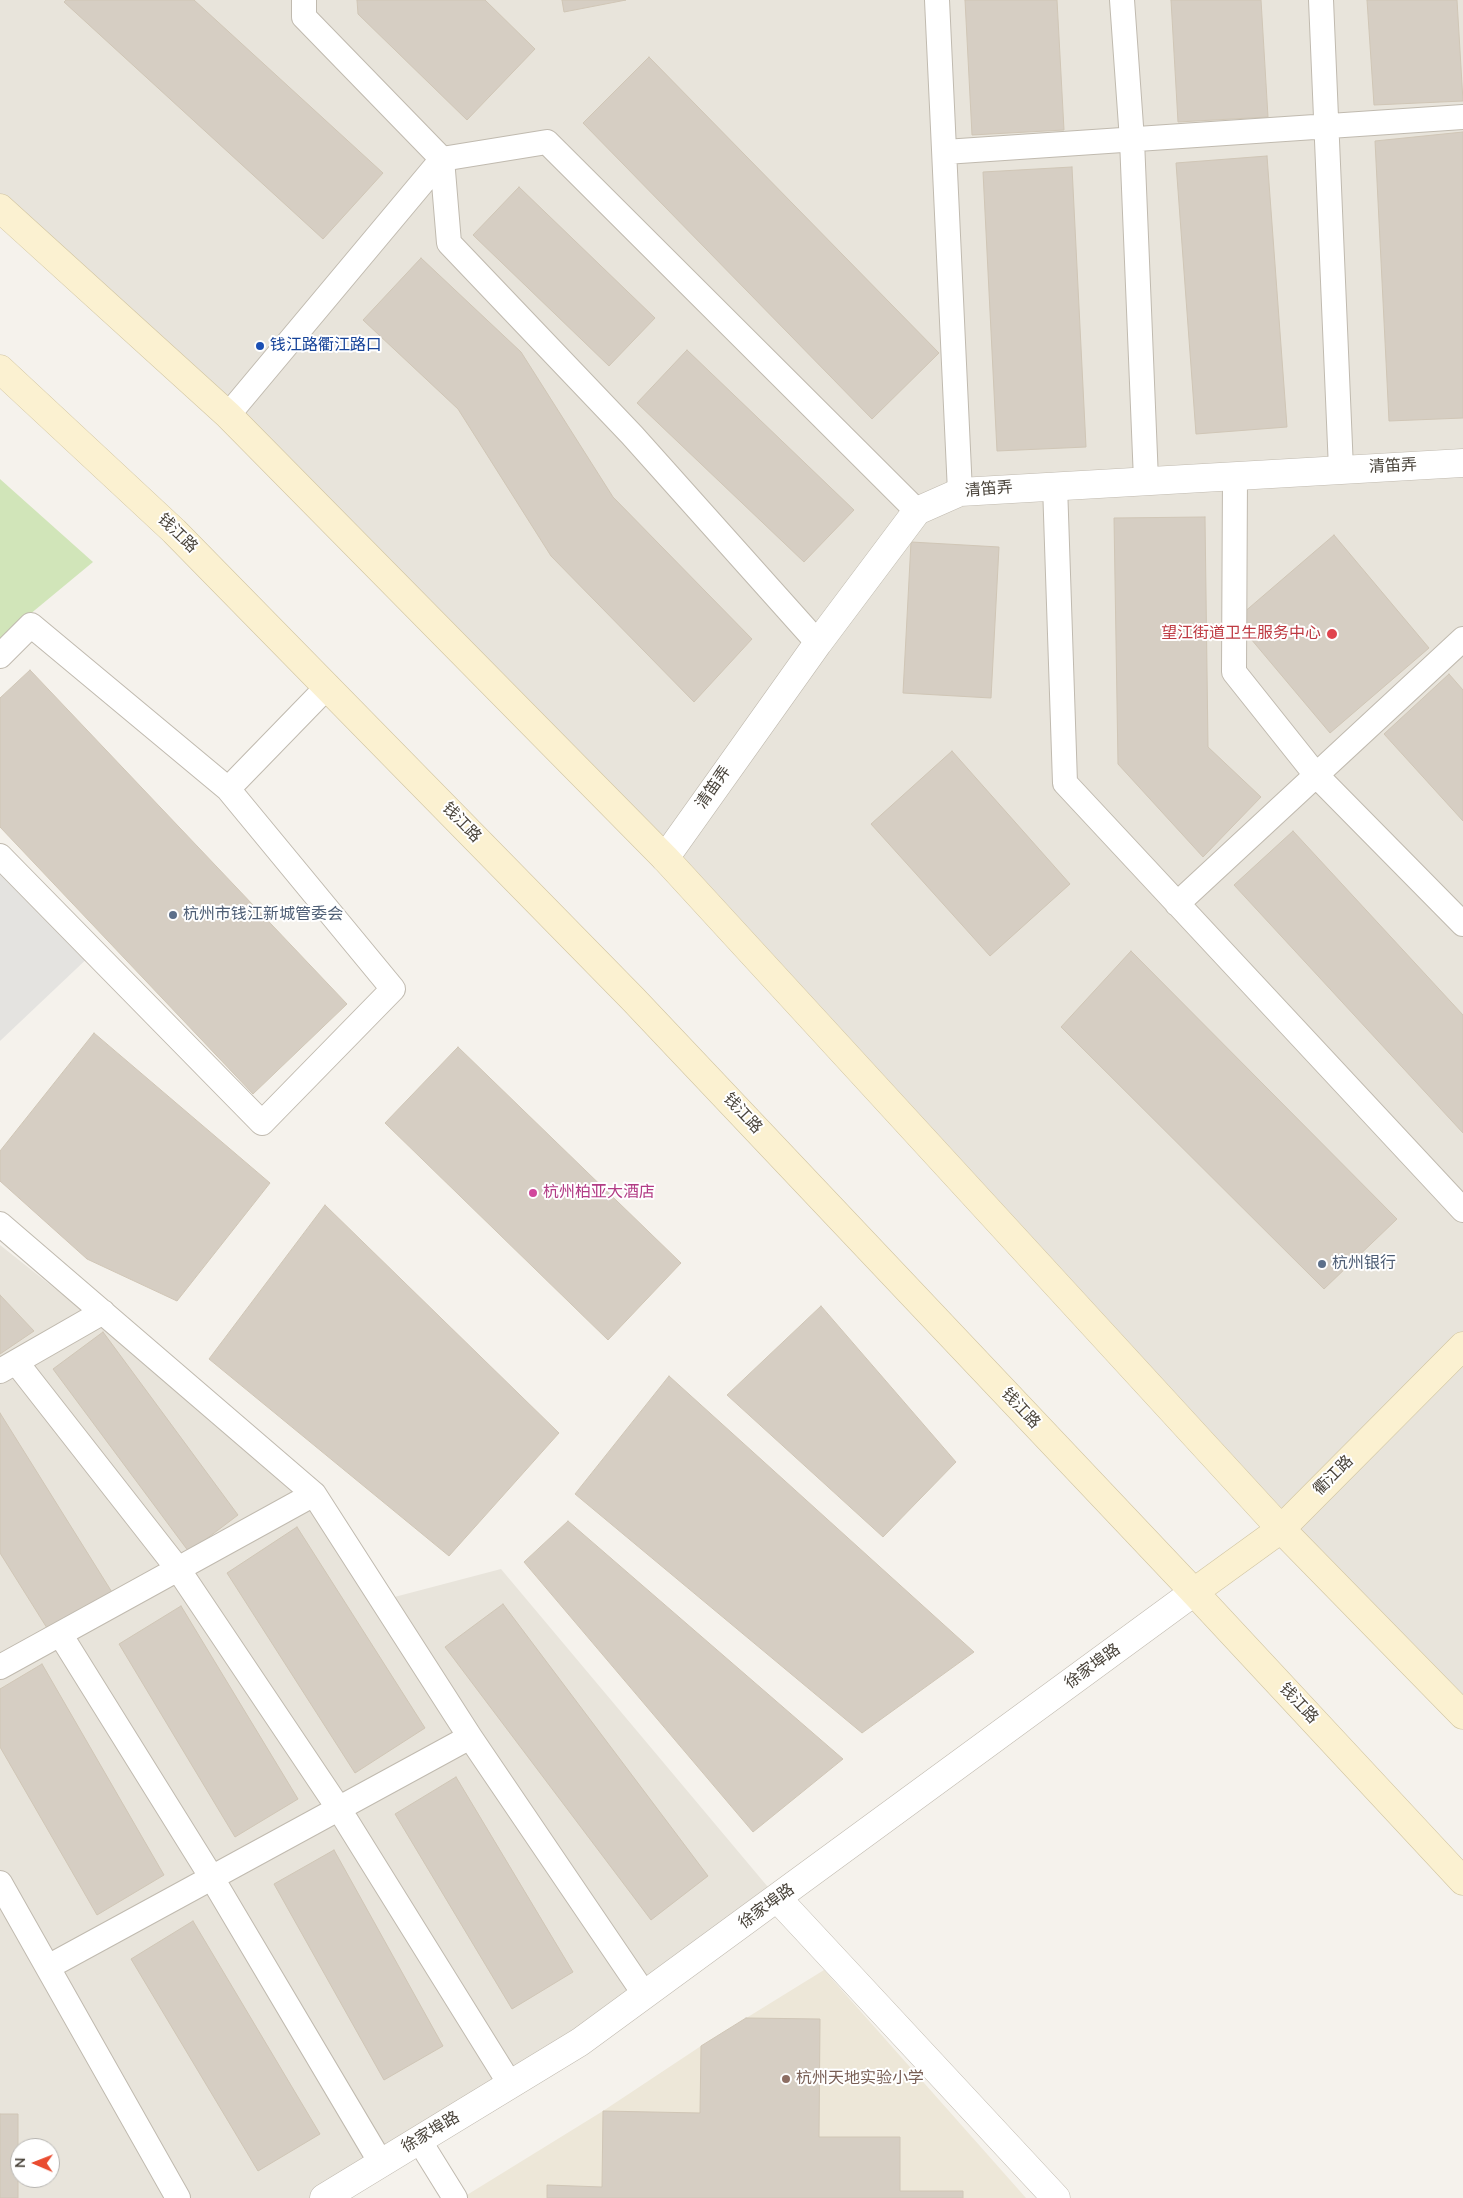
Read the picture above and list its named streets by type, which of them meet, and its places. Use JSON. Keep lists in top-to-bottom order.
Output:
{
  "streets": {
    "main road": ["钱江路", "衢江路"],
    "street": ["清笛弄", "徐家埠路"]
  },
  "crossings": [
    ["钱江路", "衢江路"],
    ["钱江路", "徐家埠路"],
    ["衢江路", "徐家埠路"]
  ],
  "places": [
    "钱江路衢江路口",
    "望江街道卫生服务中心",
    "杭州市钱江新城管委会",
    "杭州柏亚大酒店",
    "杭州银行",
    "杭州天地实验小学"
  ],
  "north": "left"
}
